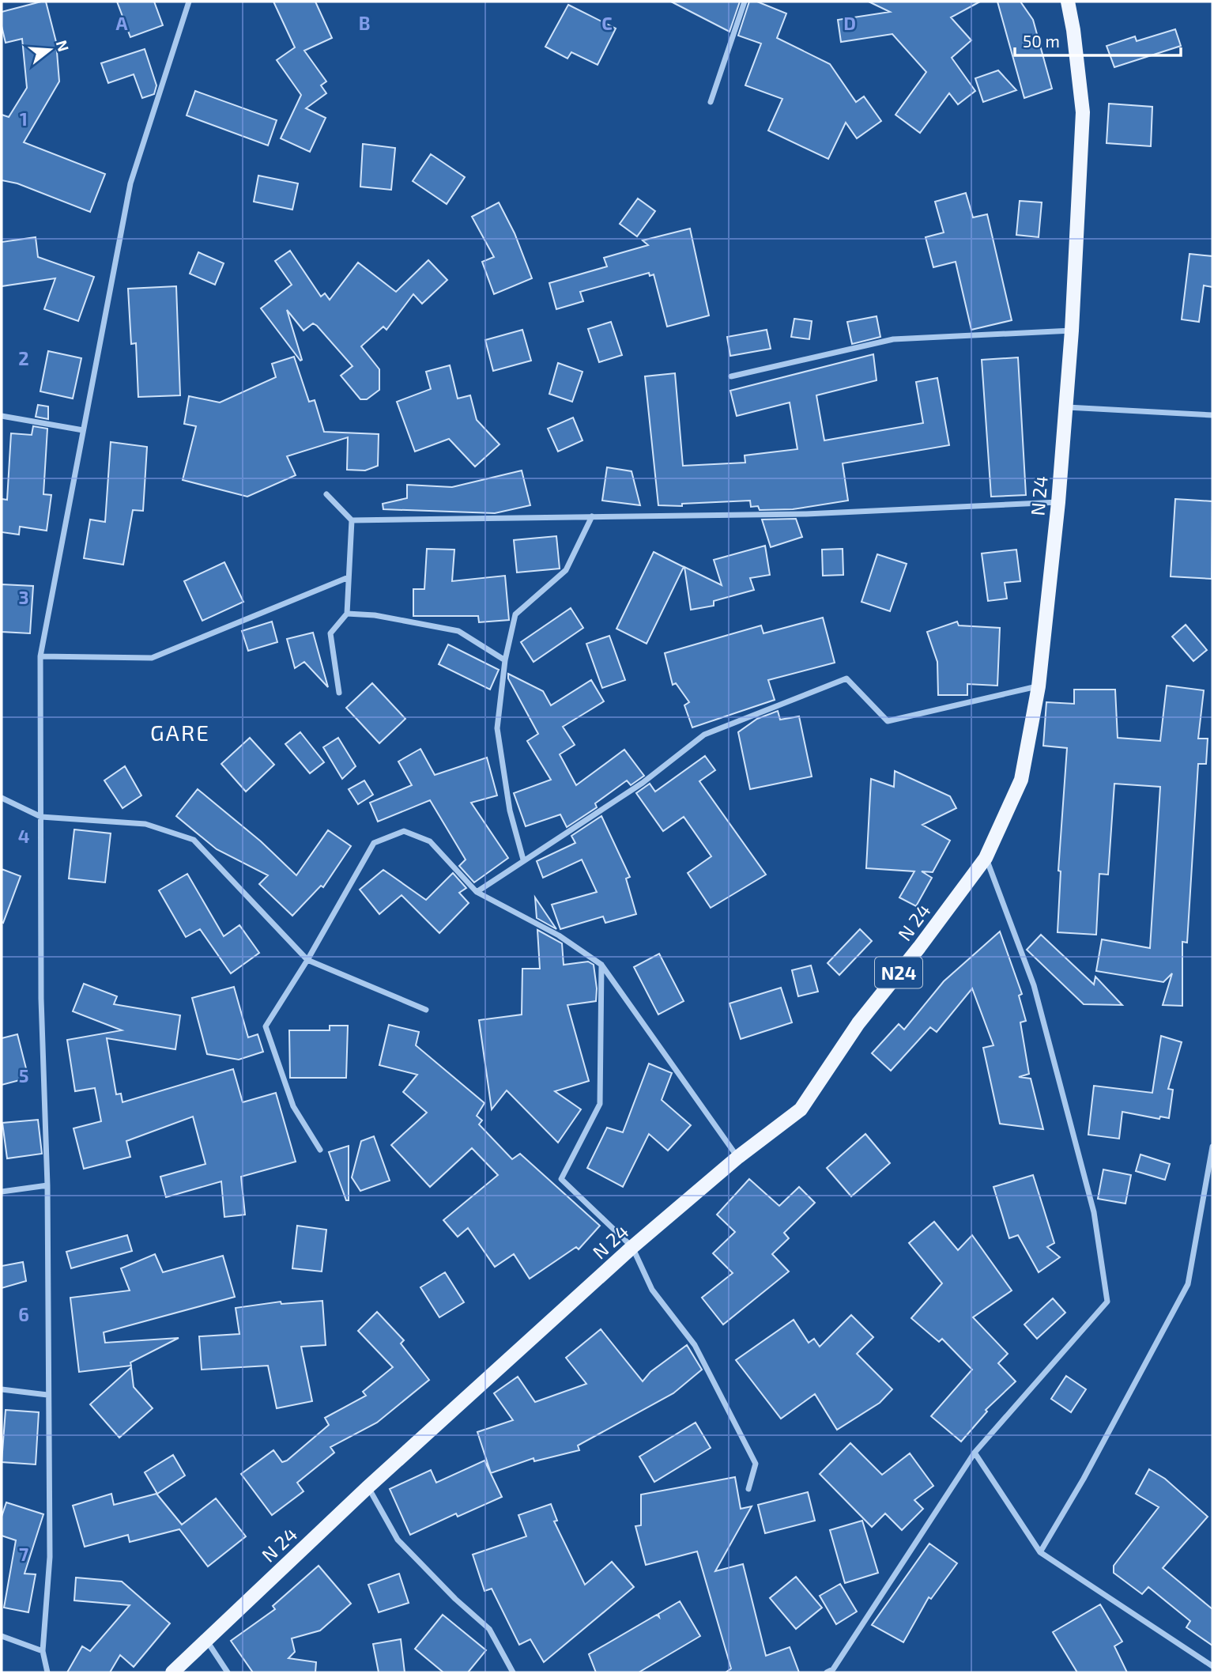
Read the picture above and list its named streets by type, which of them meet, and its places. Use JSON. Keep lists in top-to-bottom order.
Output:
{
  "streets": {
    "main road": ["N 24", "N24"]
  },
  "districts": ["GARE"],
  "scale_bar": "50 m",
  "north": "right",
  "grid": {
    "columns": [
      "A",
      "B",
      "C",
      "D"
    ],
    "rows": [
      "1",
      "2",
      "3",
      "4",
      "5",
      "6",
      "7"
    ]
  }
}
